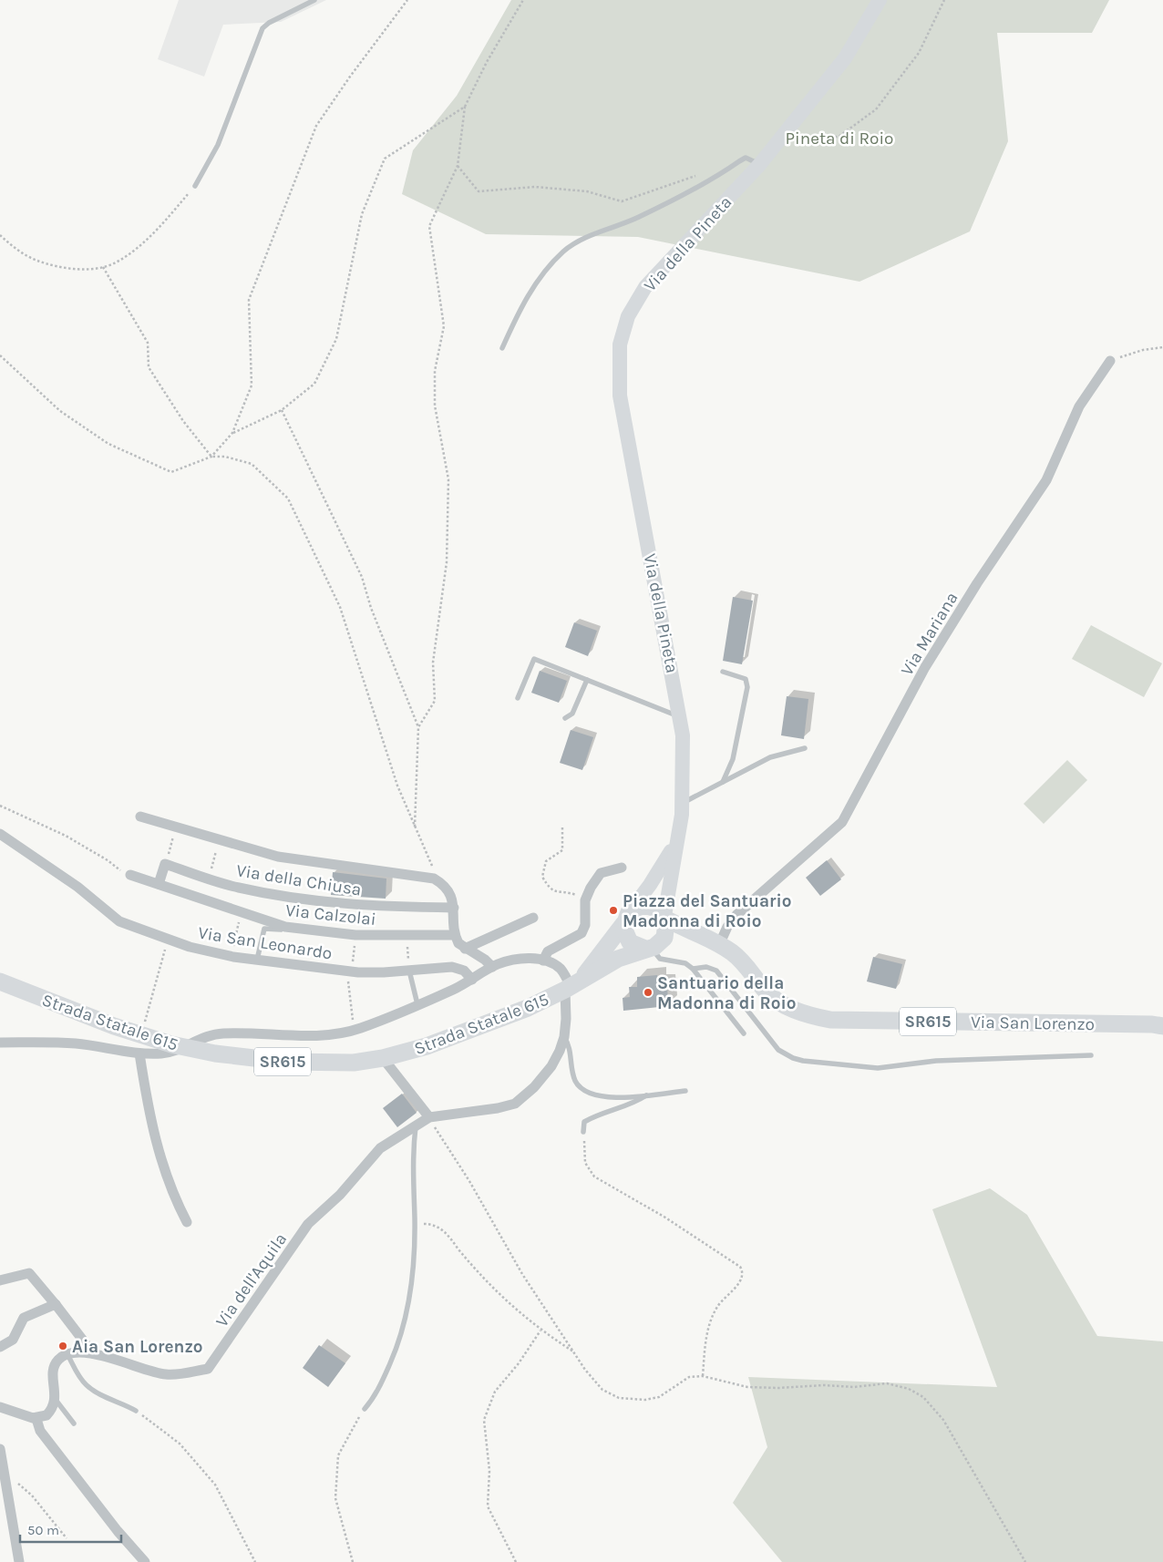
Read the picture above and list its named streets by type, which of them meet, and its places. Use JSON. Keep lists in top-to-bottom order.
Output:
{
  "streets": {
    "main road": [
      "Via della Pineta",
      "Strada Statale 615",
      "SR615",
      "Via San Lorenzo"
    ],
    "street": [
      "Via Mariana",
      "Via della Chiusa",
      "Via Calzolai",
      "Via San Leonardo",
      "Via dell'Aquila"
    ]
  },
  "crossings": [
    ["Via della Pineta", "SR615"],
    ["Via della Pineta", "Via San Lorenzo"],
    ["Via Mariana", "Via San Lorenzo"],
    ["Strada Statale 615", "SR615"],
    ["Strada Statale 615", "Via dell'Aquila"],
    ["SR615", "Via San Lorenzo"],
    ["SR615", "Via dell'Aquila"]
  ],
  "parks": ["Pineta di Roio"],
  "places": ["Piazza del Santuario Madonna di Roio", "Santuario della Madonna di Roio", "Aia San Lorenzo"],
  "scale_bar": "50 m"
}
